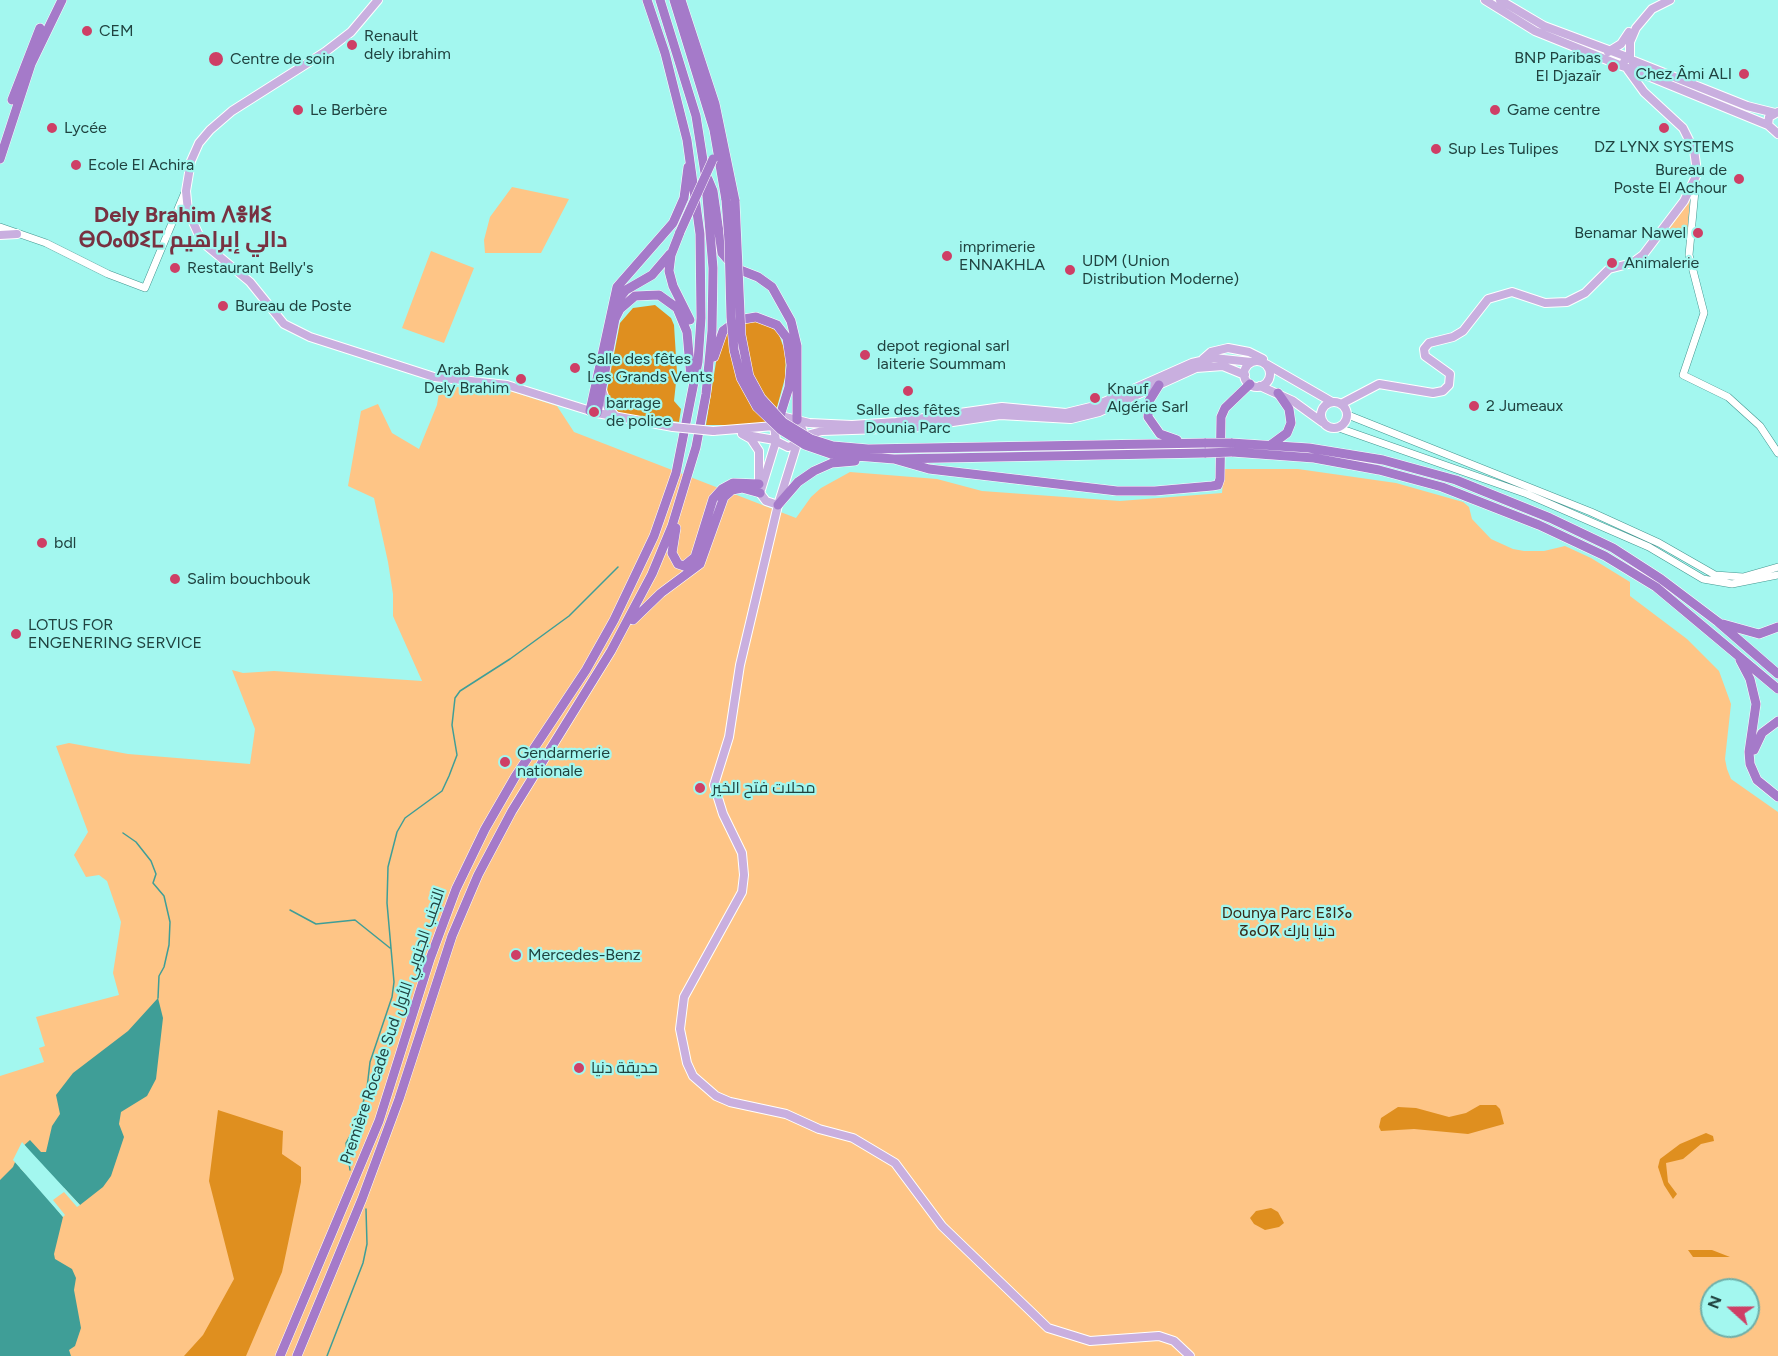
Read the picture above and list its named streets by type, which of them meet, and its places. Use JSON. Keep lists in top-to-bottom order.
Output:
{
  "streets": {
    "highway": ["Première Rocade Sud التجنب الجنوبي الأول"]
  },
  "districts": ["Dely Brahim ⴷⴻⵍⵉ ⴱⵔⴰⵀⵉⵎ دالي إبراهيم"],
  "parks": ["Dounya Parc ⴹⵓⵏⵢⴰ ⵒⴰⵔⴽ دنيا بارك"],
  "places": [
    "CEM",
    "Renault dely ibrahim",
    "Centre de soin",
    "BNP Paribas El Djazaïr",
    "Chez Âmi ALI",
    "Le Berbère",
    "Game centre",
    "Lycée",
    "DZ LYNX SYSTEMS",
    "Sup Les Tulipes",
    "Ecole El Achira",
    "Bureau de Poste El Achour",
    "Benamar Nawel",
    "imprimerie ENNAKHLA",
    "Animalerie",
    "Restaurant Belly's",
    "UDM (Union Distribution Moderne)",
    "Bureau de Poste",
    "depot regional sarl laiterie Soummam",
    "Salle des fêtes Les Grands Vents",
    "Arab Bank Dely Brahim",
    "Salle des fêtes Dounia Parc",
    "Knauf Algérie Sarl",
    "2 Jumeaux",
    "barrage de police",
    "bdl",
    "Salim bouchbouk",
    "LOTUS FOR ENGENERING SERVICE",
    "Gendarmerie nationale",
    "محلات فتح الخير",
    "Mercedes-Benz",
    "حديقة دنيا"
  ],
  "north": "left"
}
